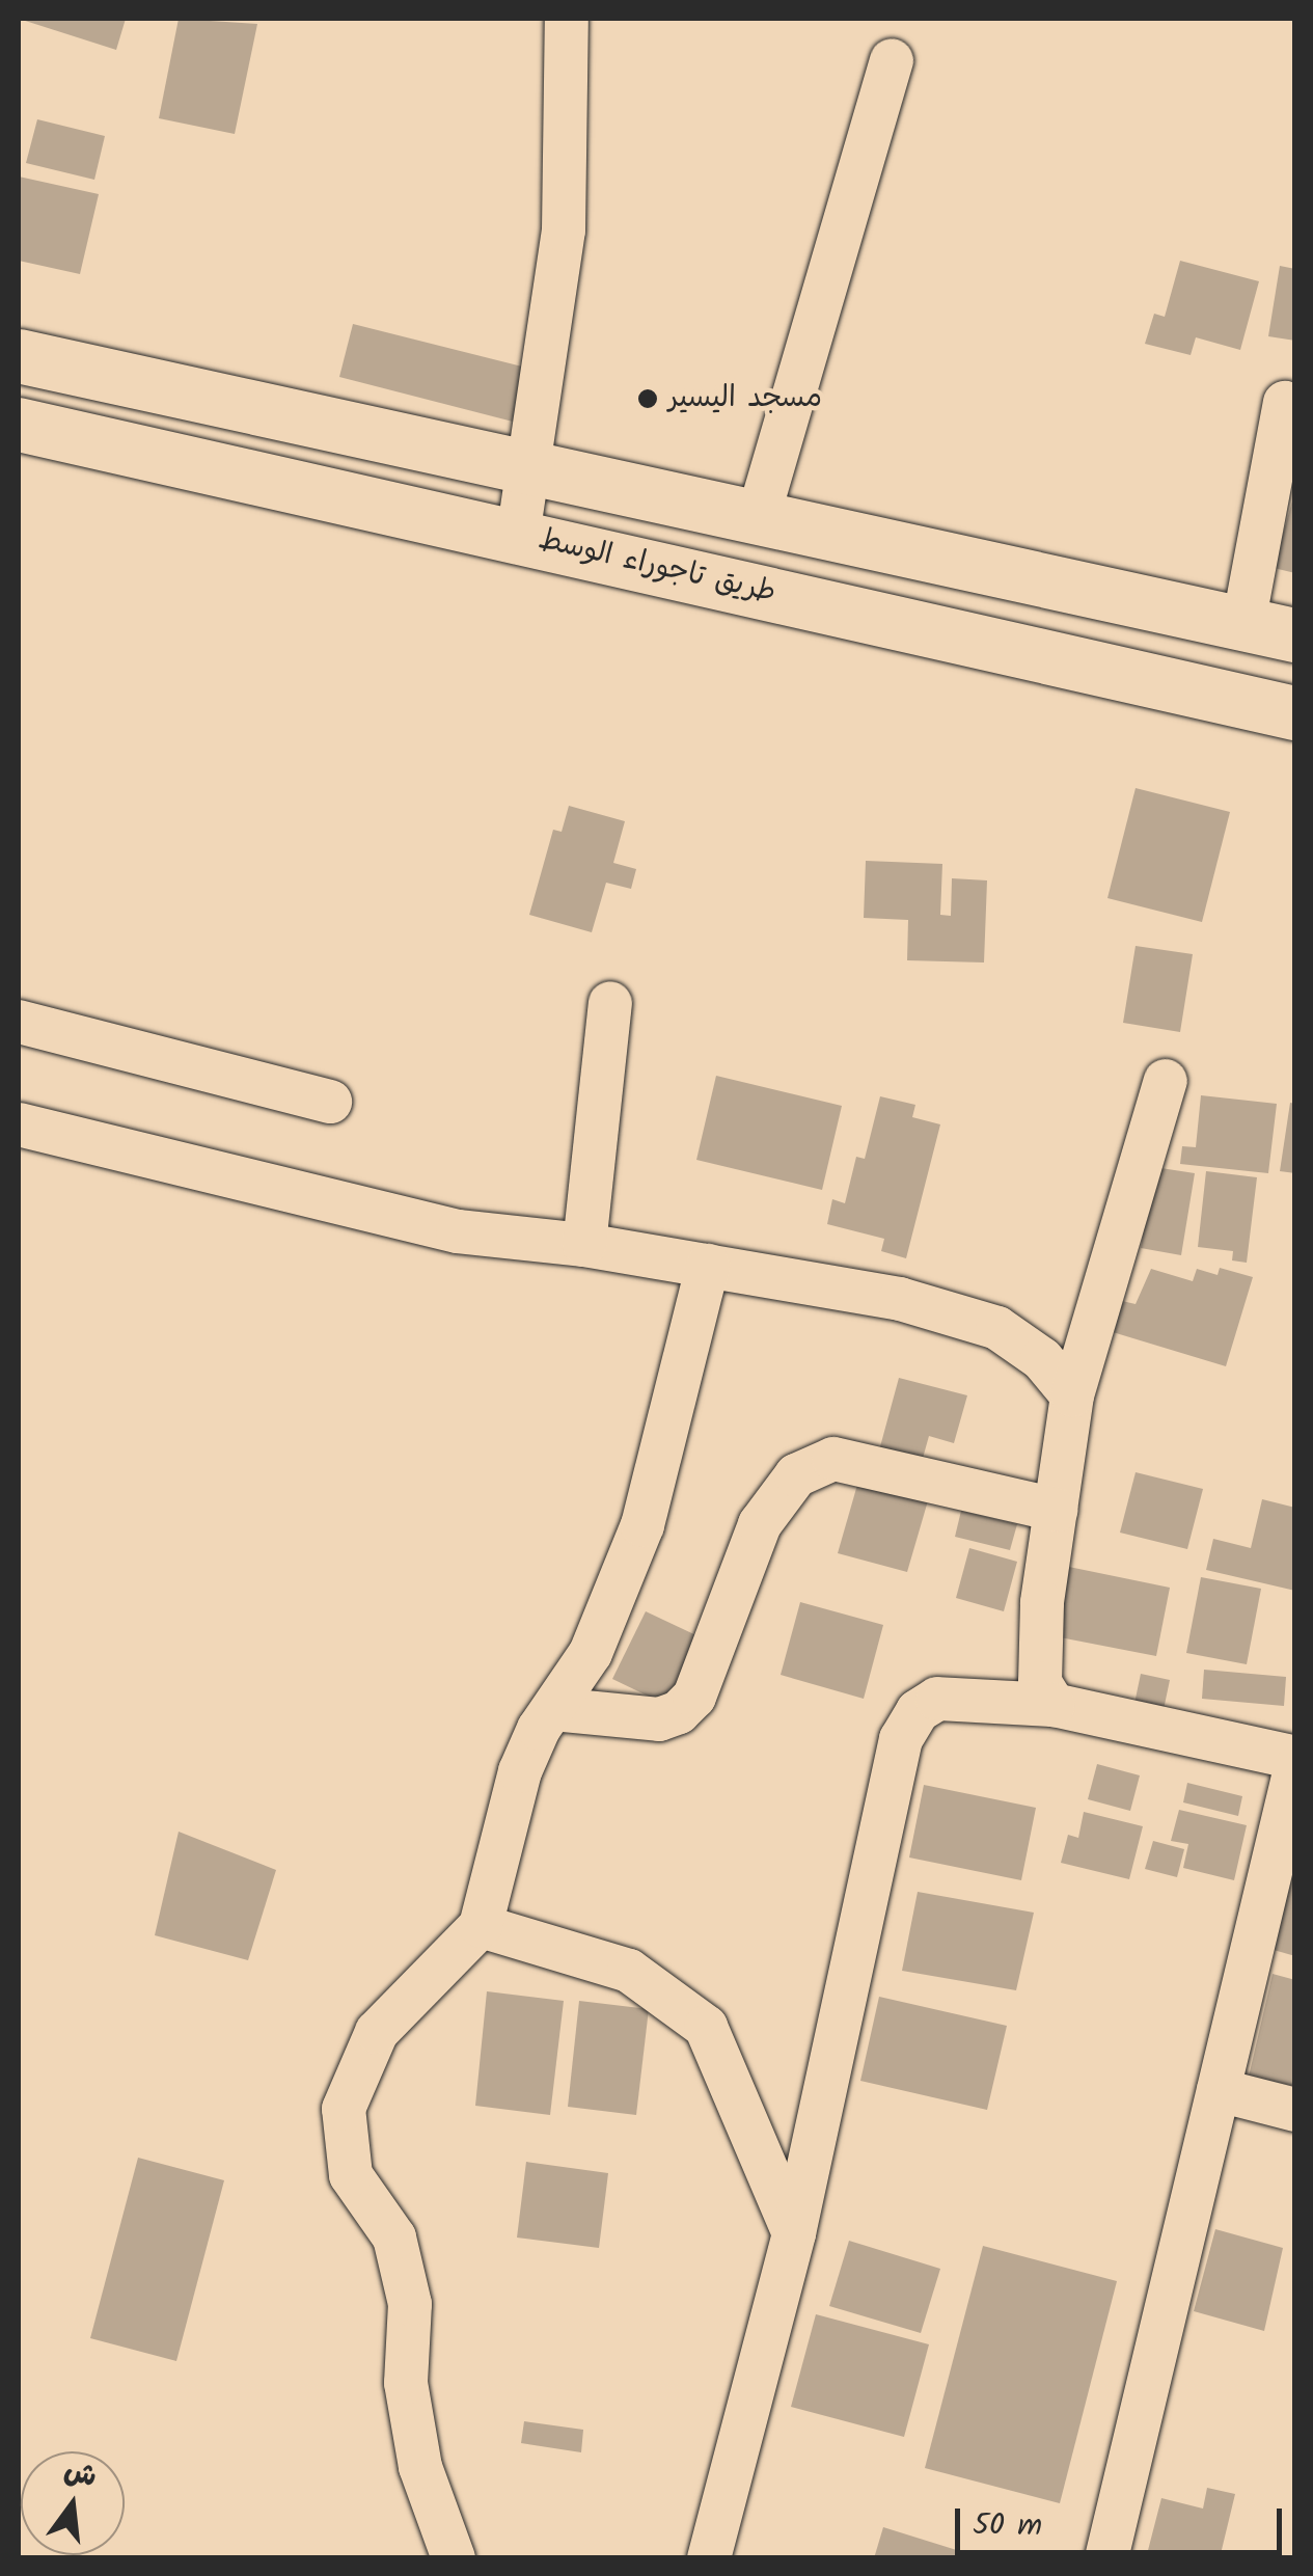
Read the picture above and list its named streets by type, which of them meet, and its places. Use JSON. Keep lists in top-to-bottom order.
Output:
{
  "streets": {
    "main road": ["طريق تاجوراء الوسط"]
  },
  "places": ["مسجد اليسير"],
  "scale_bar": "50 m",
  "north": "top"
}
